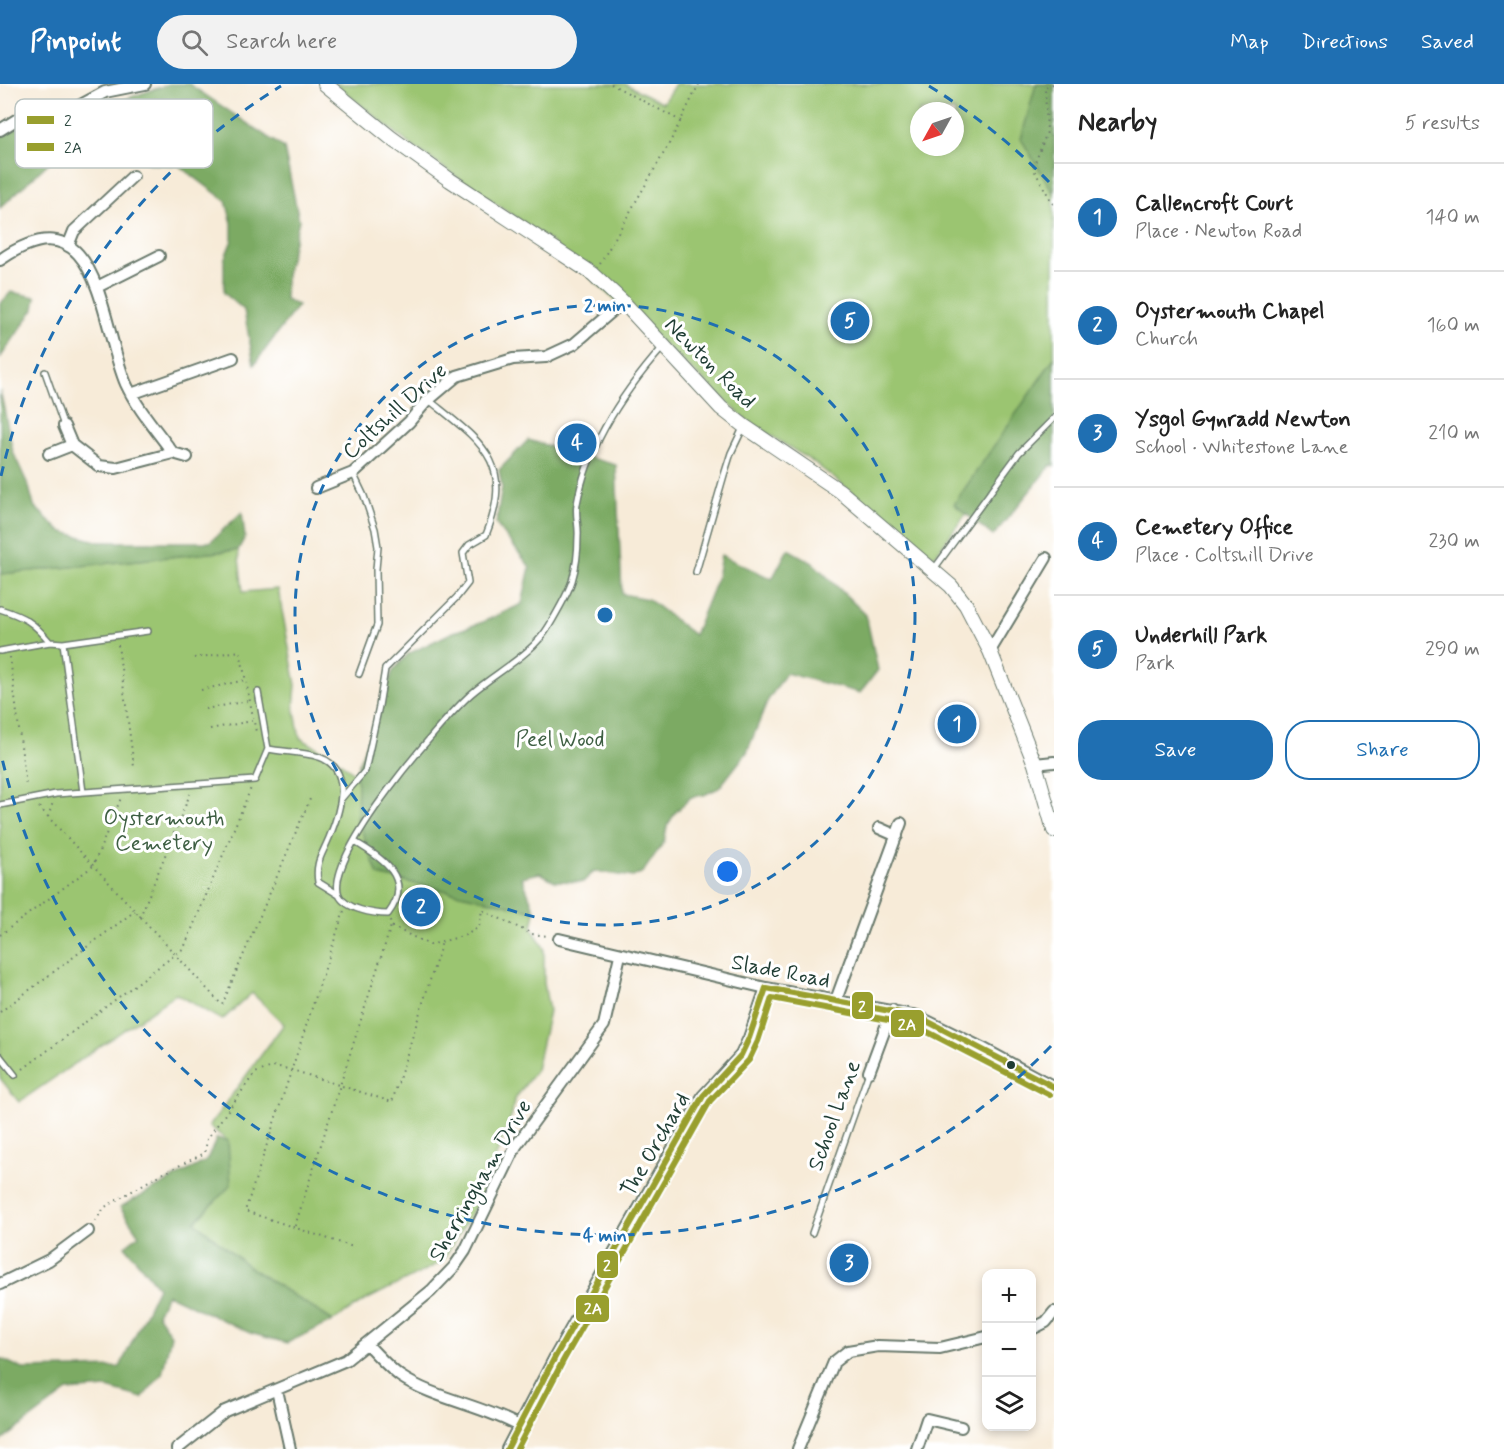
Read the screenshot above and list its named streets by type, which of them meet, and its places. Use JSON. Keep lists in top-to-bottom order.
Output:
{
  "streets": {
    "street": [
      "Newton Road",
      "Coltshill Drive",
      "Slade Road",
      "School Lane",
      "The Orchard",
      "Sherringham Drive"
    ]
  },
  "crossings": [
    ["Newton Road", "Coltshill Drive"],
    ["Slade Road", "School Lane"],
    ["Slade Road", "The Orchard"],
    ["Slade Road", "Sherringham Drive"]
  ],
  "parks": ["Peel Wood", "Oystermouth Cemetery"],
  "lines": ["transit line 2", "transit line 2A"],
  "legend": ["2", "2A"],
  "north": "bottom left",
  "page": {
    "header": "Pinpoint",
    "search": "Search here",
    "nav": ["Map", "Directions", "Saved"],
    "heading": ["Nearby", "5 results"],
    "list": [
      {
        "mark": "1",
        "name": "Callencroft Court",
        "note": "Place · Newton Road",
        "value": "140 m"
      },
      {
        "mark": "2",
        "name": "Oystermouth Chapel",
        "note": "Church",
        "value": "160 m"
      },
      {
        "mark": "3",
        "name": "Ysgol Gynradd Newton",
        "note": "School · Whitestone Lane",
        "value": "210 m"
      },
      {
        "mark": "4",
        "name": "Cemetery Office",
        "note": "Place · Coltshill Drive",
        "value": "230 m"
      },
      {
        "mark": "5",
        "name": "Underhill Park",
        "note": "Park",
        "value": "290 m"
      }
    ],
    "pins": [
      "5",
      "4",
      "1",
      "2",
      "3"
    ],
    "buttons": ["Save", "Share"],
    "map_buttons": ["+", "−"]
  },
  "rings": ["2 min", "4 min"]
}
